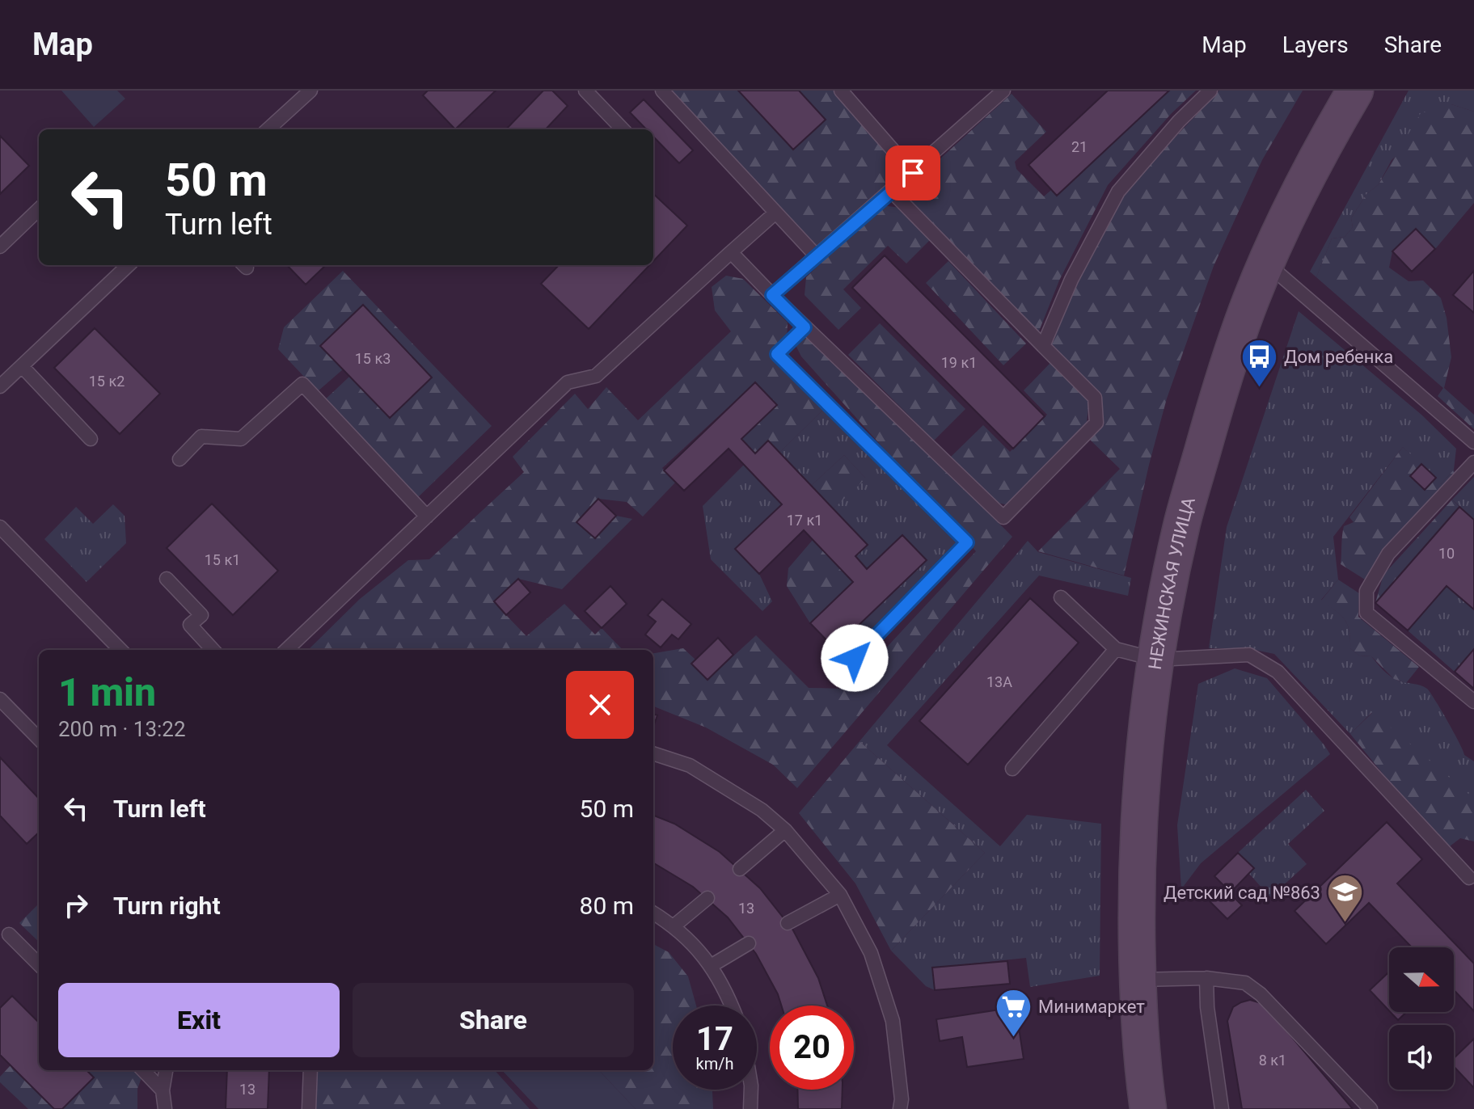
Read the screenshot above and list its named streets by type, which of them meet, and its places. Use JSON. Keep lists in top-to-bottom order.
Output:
{
  "streets": {
    "street": ["НЕЖИНСКАЯ УЛИЦА"]
  },
  "places": {
    "bus stop": ["Дом ребенка"],
    "school or university": ["Детский сад №863"],
    "supermarket": ["Минимаркет"]
  },
  "house_numbers": [
    "21",
    "15 к3",
    "19 к1",
    "15 к2",
    "17 к1",
    "10",
    "15 к1",
    "13А",
    "13",
    "8 к1",
    "13"
  ],
  "north": "right",
  "page": {
    "header": "Map",
    "nav": ["Map", "Layers", "Share"],
    "turn": ["50 m", "Turn left"],
    "heading": ["1 min", "200 m · 13:22"],
    "list": [
      {
        "name": "Turn left",
        "value": "50 m"
      },
      {
        "name": "Turn right",
        "value": "80 m"
      }
    ],
    "buttons": ["Exit", "Share"],
    "speed": "17 km/h",
    "limit": "20"
  }
}
